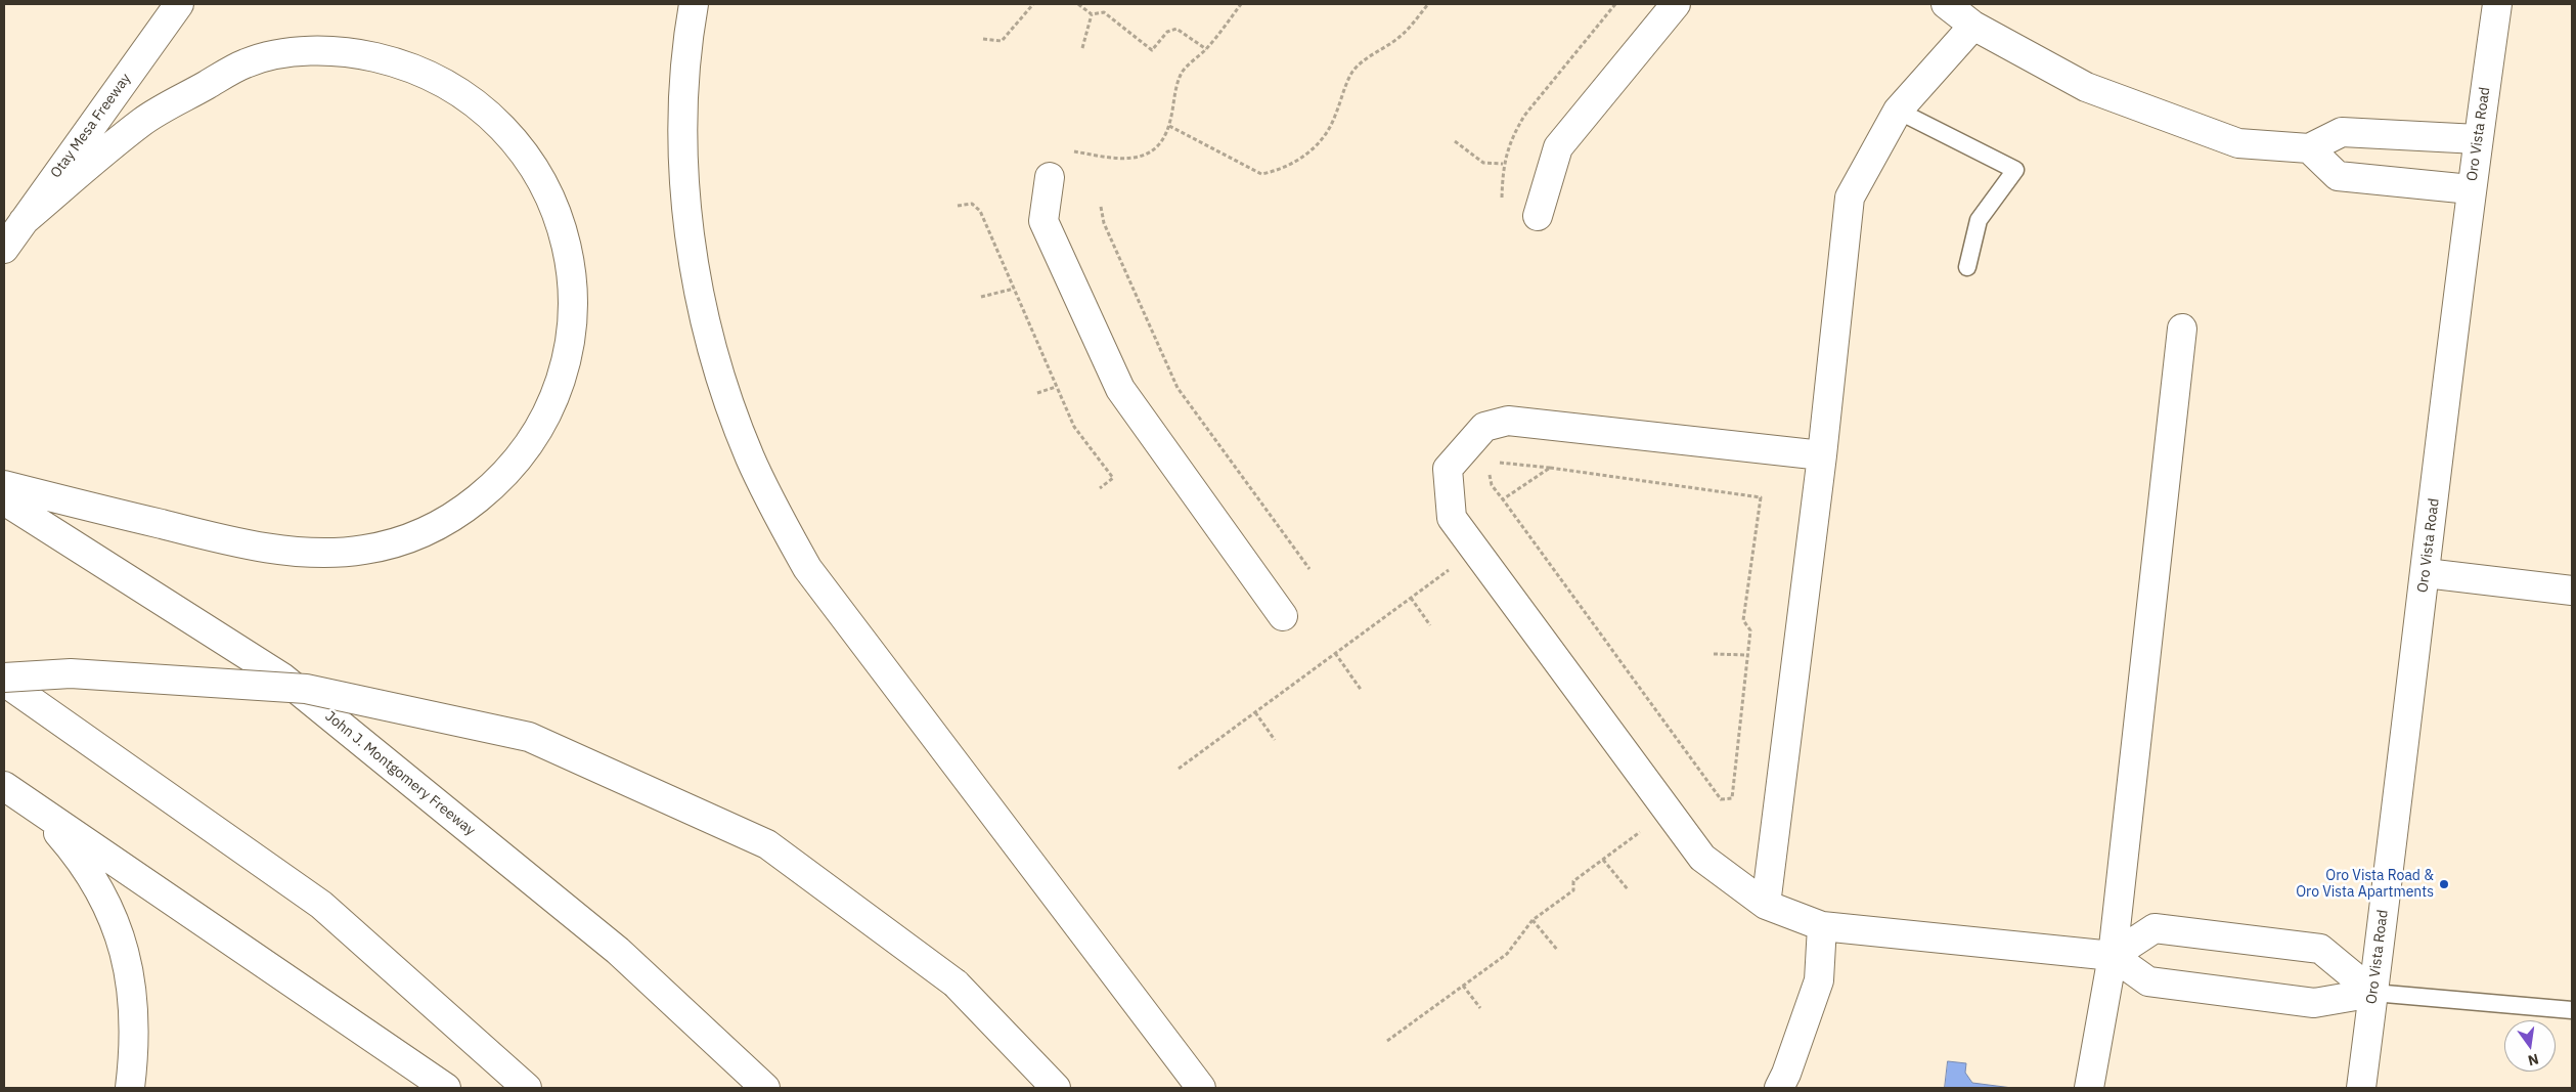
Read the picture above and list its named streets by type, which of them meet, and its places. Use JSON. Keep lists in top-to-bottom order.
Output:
{
  "streets": {
    "main road": ["Otay Mesa Freeway", "Oro Vista Road", "John J. Montgomery Freeway"]
  },
  "places": ["Oro Vista Road & Oro Vista Apartments"],
  "north": "bottom"
}
